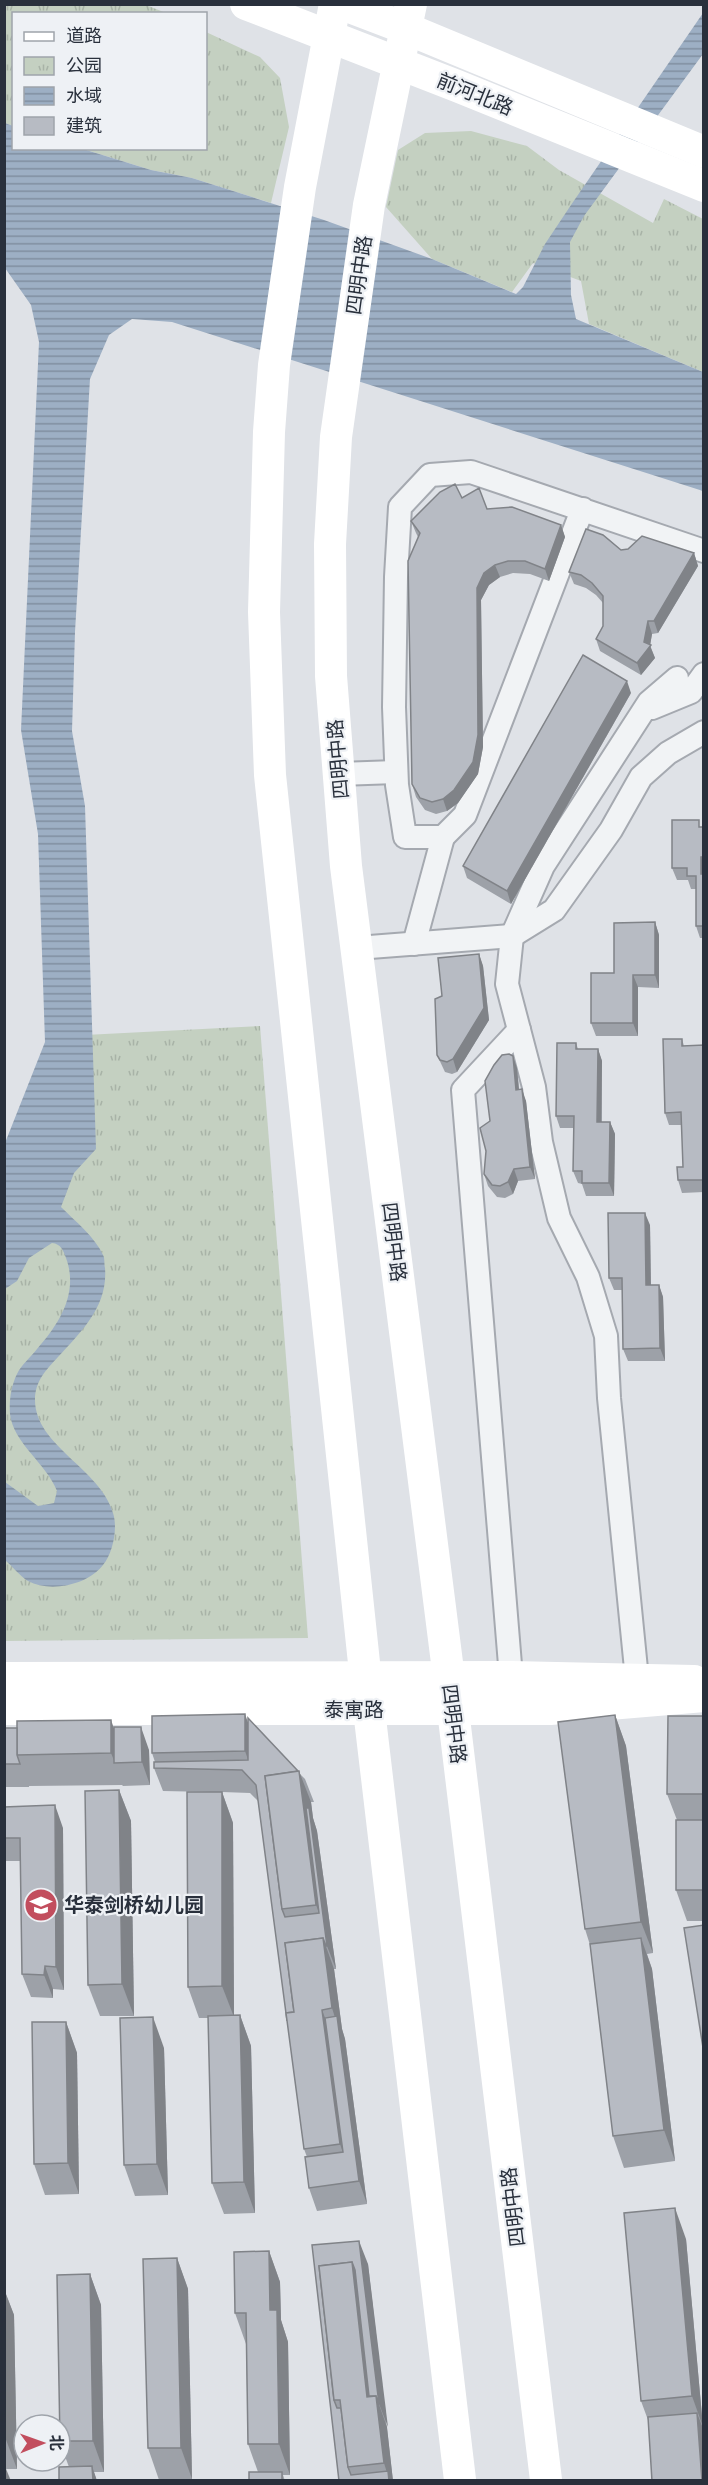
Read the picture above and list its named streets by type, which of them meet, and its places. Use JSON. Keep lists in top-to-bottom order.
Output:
{
  "streets": {
    "main road": ["前河北路", "四明中路", "泰寓路"]
  },
  "crossings": [
    ["前河北路", "四明中路"],
    ["四明中路", "泰寓路"]
  ],
  "places": {
    "school or university": ["华泰剑桥幼儿园"]
  },
  "legend": [
    "道路",
    "公园",
    "水域",
    "建筑"
  ],
  "north": "right"
}
